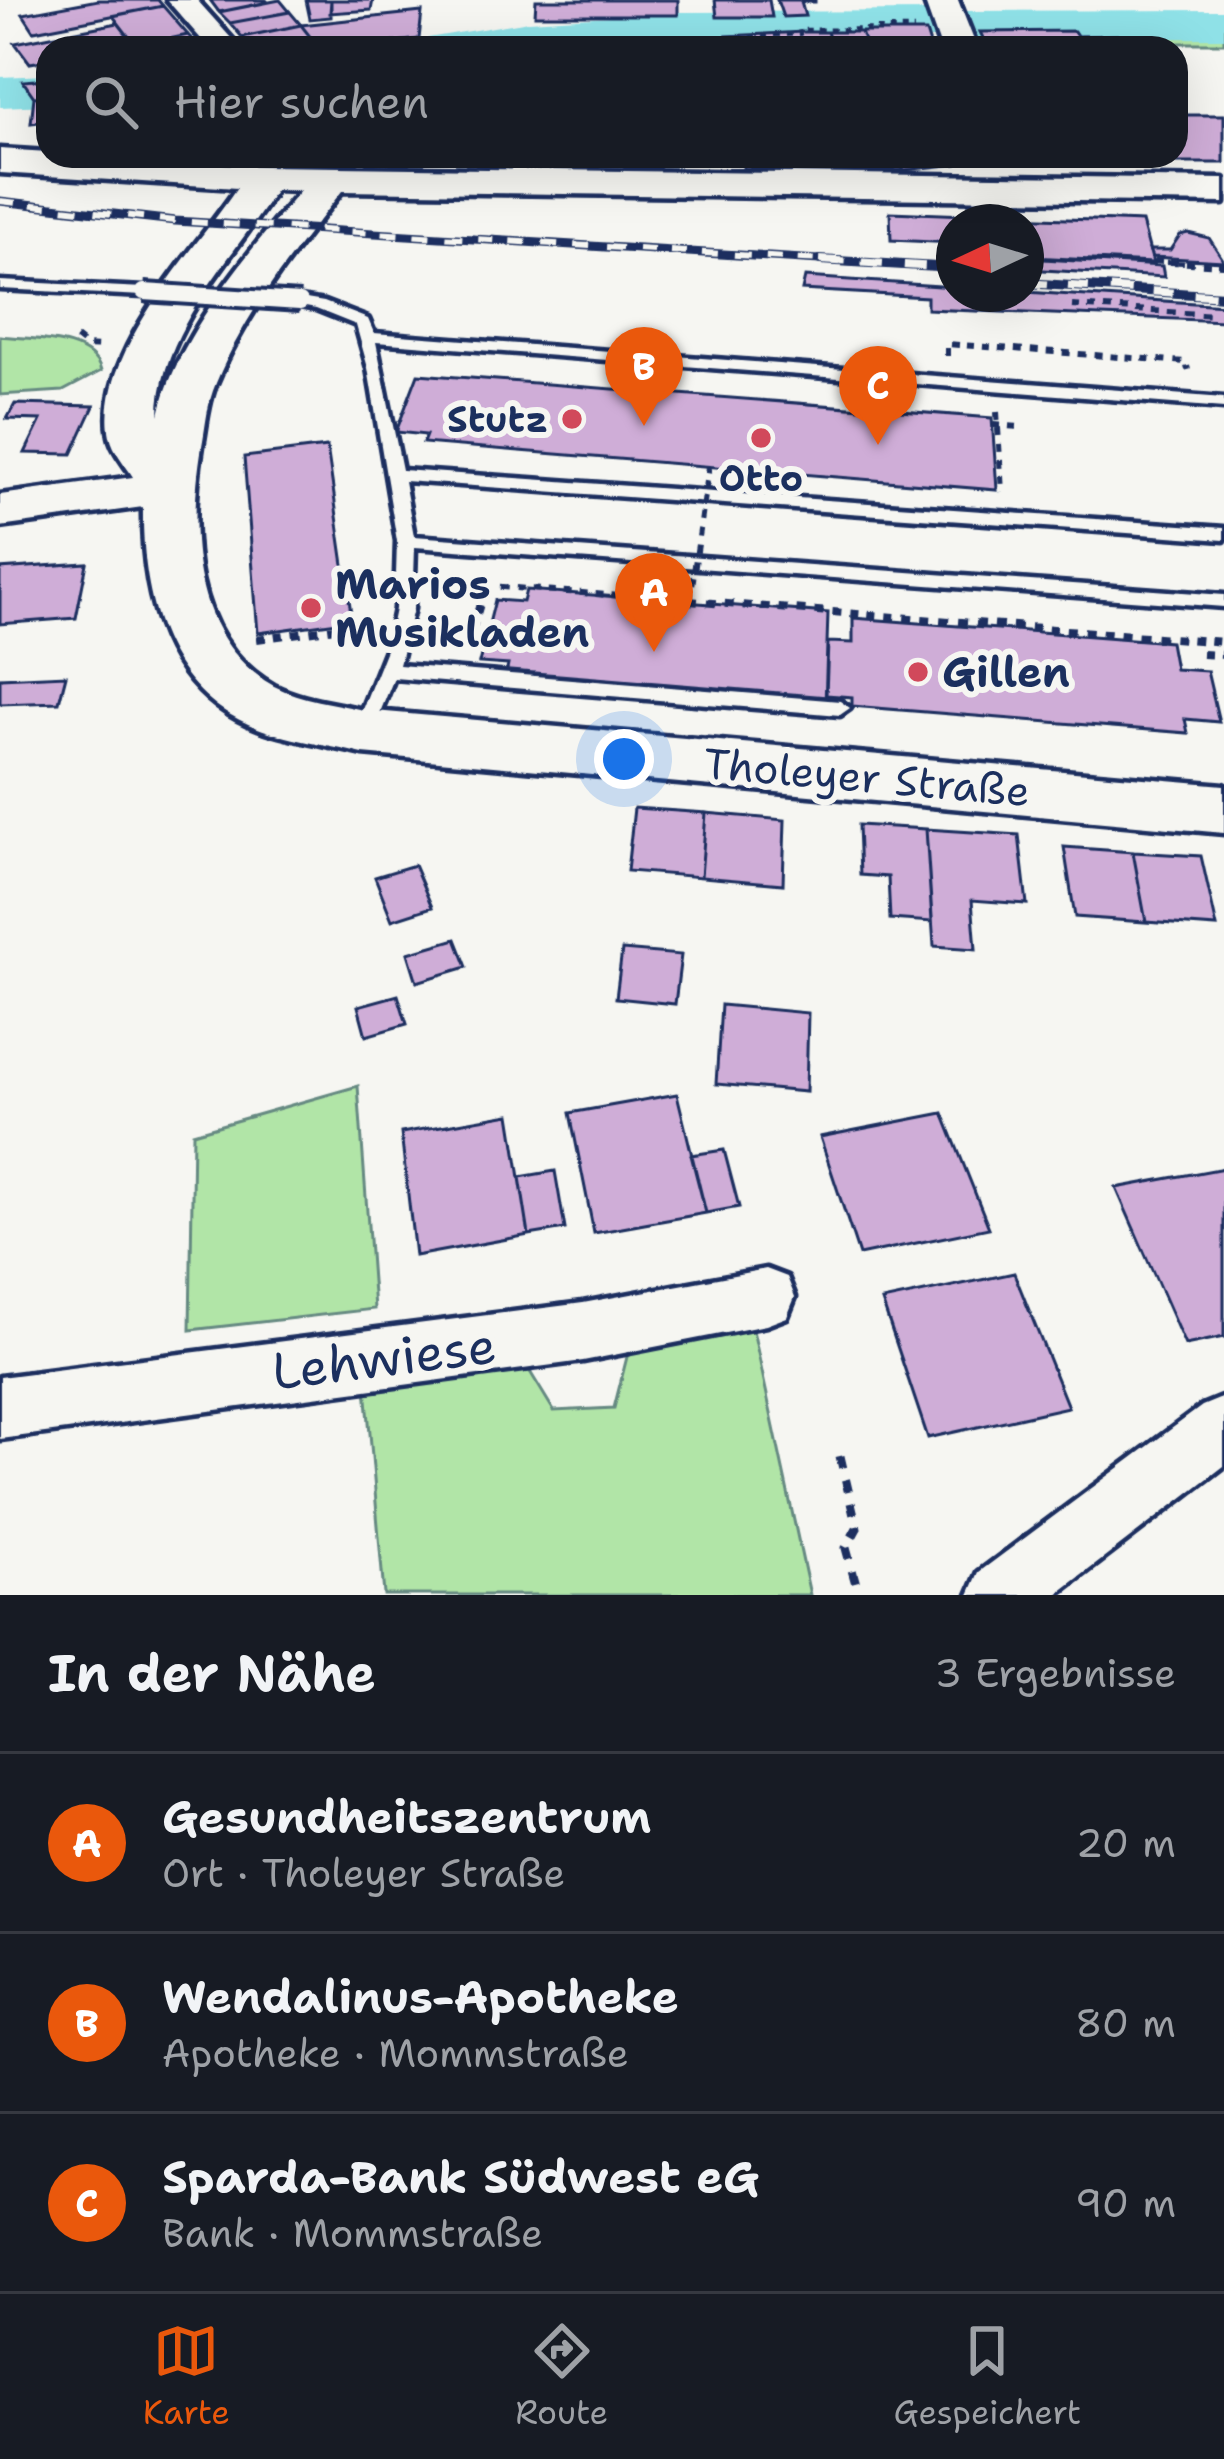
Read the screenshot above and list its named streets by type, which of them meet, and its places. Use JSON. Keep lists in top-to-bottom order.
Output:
{
  "streets": {
    "main road": ["Tholeyer Straße"],
    "street": ["Lehwiese"]
  },
  "places": [
    "Stutz",
    "Otto",
    "Marios Musikladen",
    "Gillen"
  ],
  "north": "left",
  "page": {
    "search": "Hier suchen",
    "pins": ["B", "C", "A"],
    "heading": ["In der Nähe", "3 Ergebnisse"],
    "list": [
      {
        "mark": "A",
        "name": "Gesundheitszentrum",
        "note": "Ort · Tholeyer Straße",
        "value": "20 m"
      },
      {
        "mark": "B",
        "name": "Wendalinus-Apotheke",
        "note": "Apotheke · Mommstraße",
        "value": "80 m"
      },
      {
        "mark": "C",
        "name": "Sparda-Bank Südwest eG",
        "note": "Bank · Mommstraße",
        "value": "90 m"
      }
    ],
    "nav": ["Karte", "Route", "Gespeichert"]
  }
}
